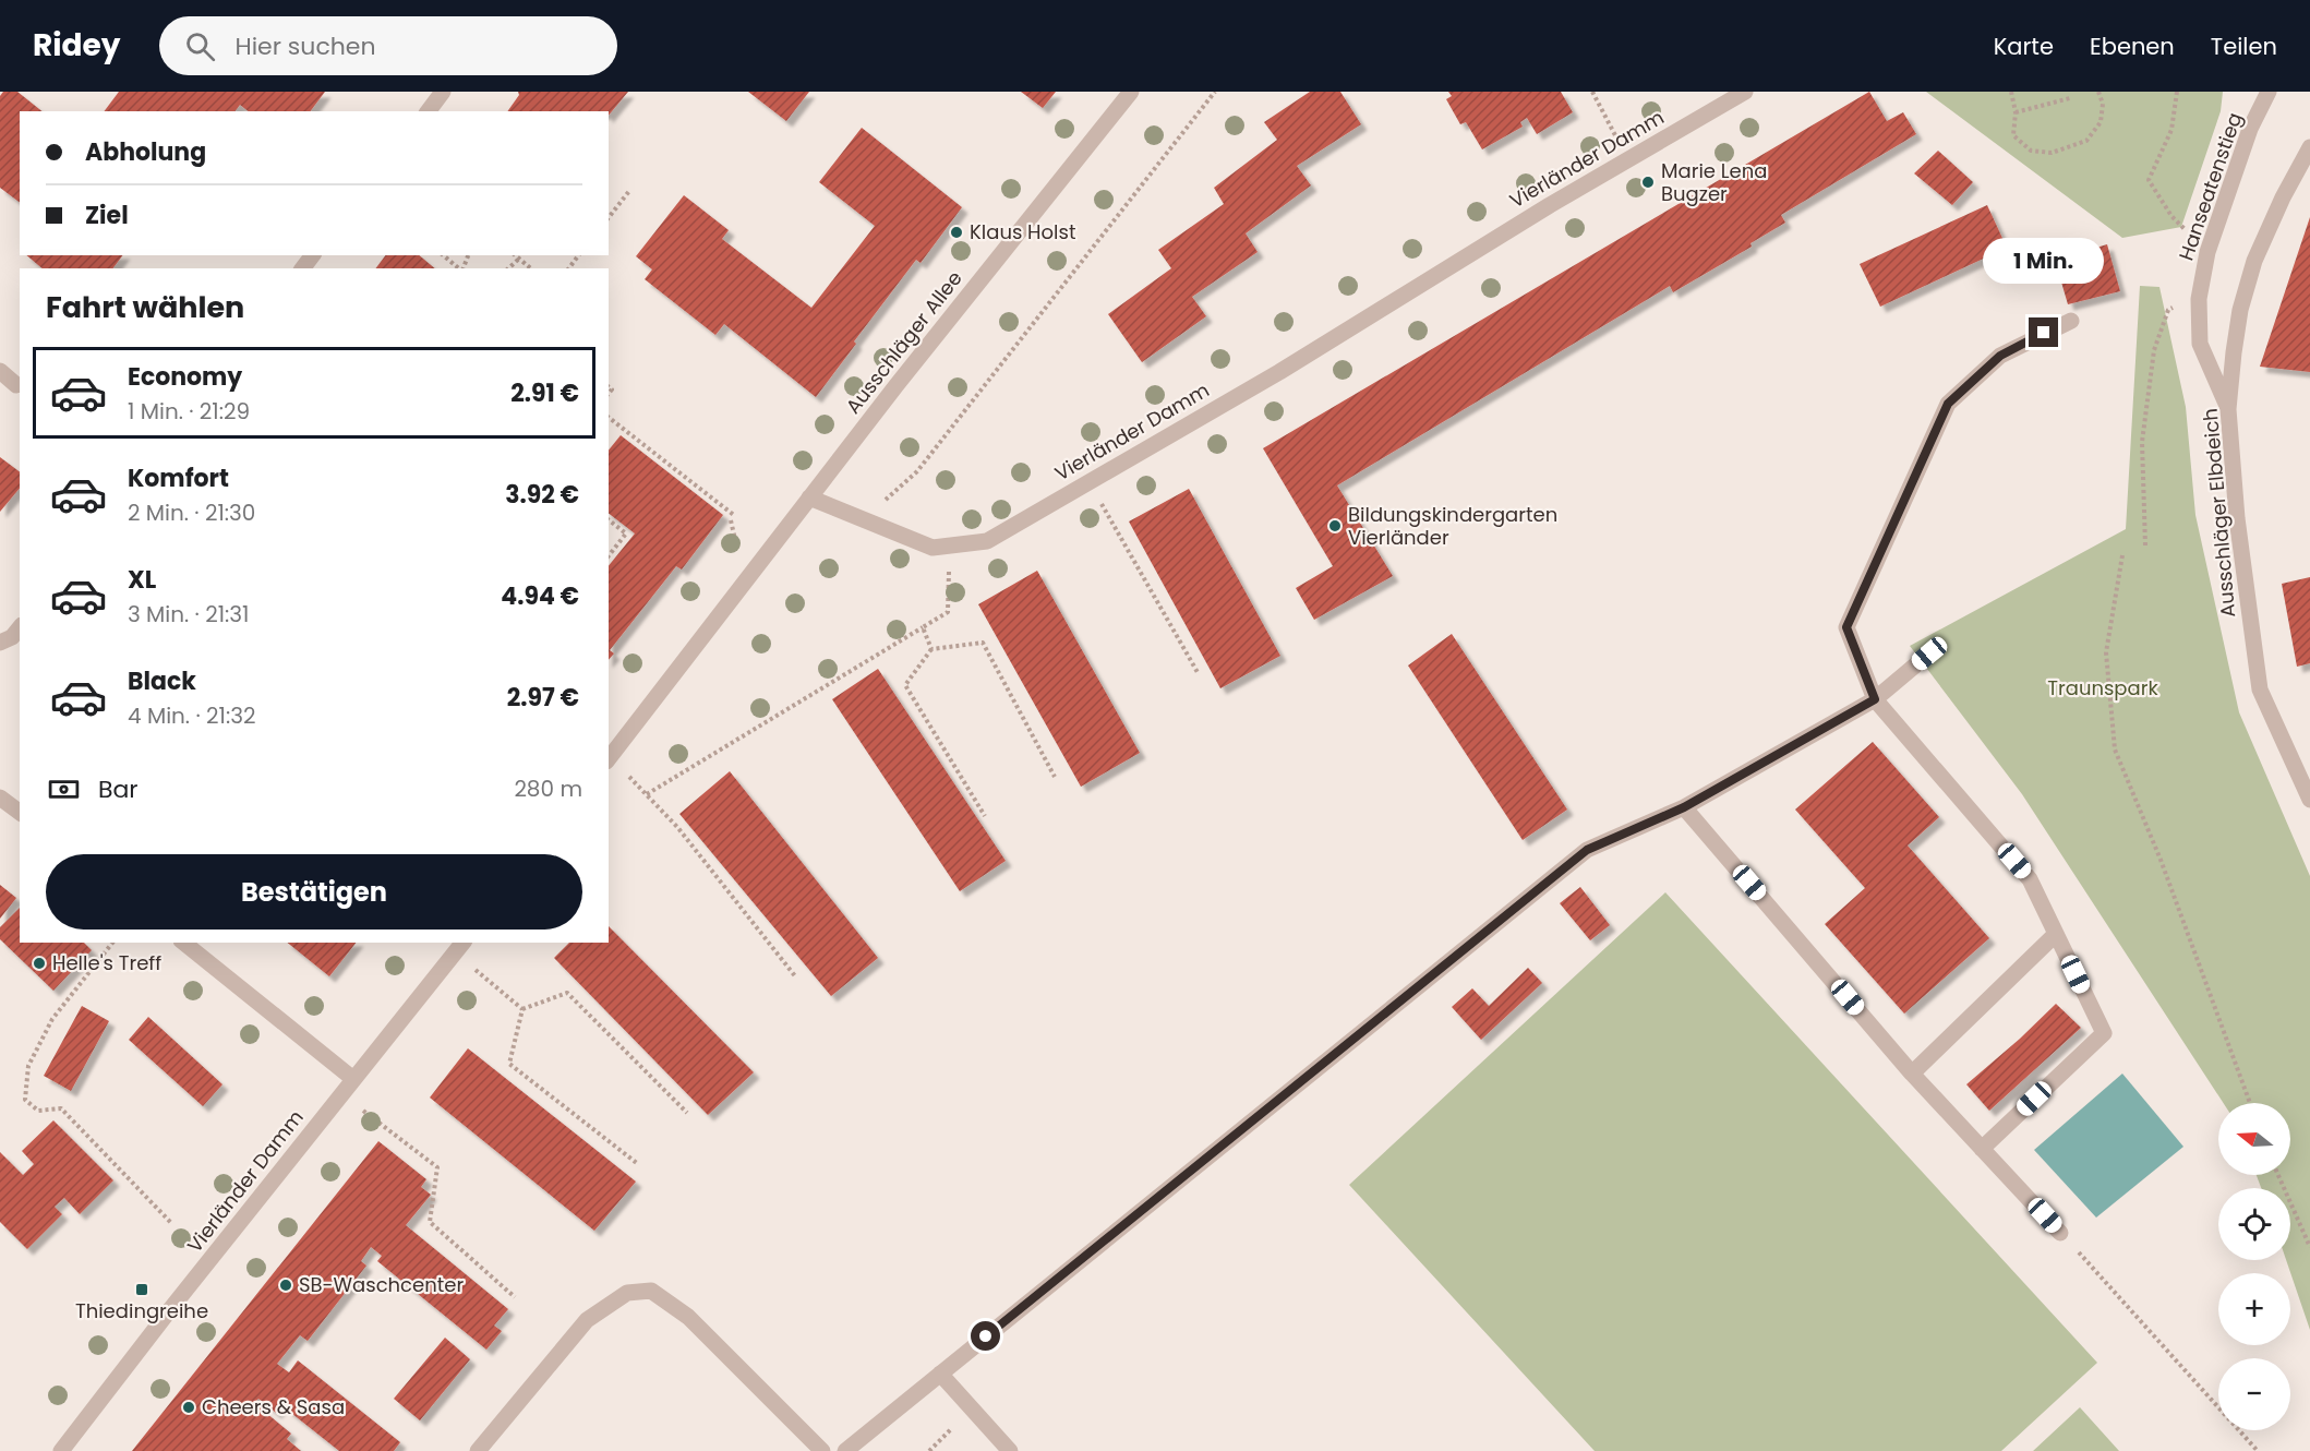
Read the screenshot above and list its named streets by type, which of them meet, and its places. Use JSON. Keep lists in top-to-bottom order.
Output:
{
  "streets": {
    "street": [
      "Vierländer Damm",
      "Hanseatenstieg",
      "Ausschläger Allee",
      "Ausschläger Elbdeich"
    ]
  },
  "crossings": [
    ["Vierländer Damm", "Ausschläger Allee"],
    ["Hanseatenstieg", "Ausschläger Elbdeich"]
  ],
  "parks": ["Traunspark"],
  "places": {
    "other": [
      "Marie Lena Bugzer",
      "Klaus Holst",
      "Bildungskindergarten Vierländer",
      "Helle's Treff",
      "SB-Waschcenter",
      "Cheers & Sasa"
    ],
    "transit": ["Thiedingreihe"]
  },
  "north": "left",
  "page": {
    "header": "Ridey",
    "search": "Hier suchen",
    "nav": ["Karte", "Ebenen", "Teilen"],
    "banner": ["Abholung", "Ziel"],
    "bubble": "1 Min.",
    "heading": "Fahrt wählen",
    "list": [
      {
        "name": "Economy",
        "note": "1 Min. · 21:29",
        "value": "2.91 €"
      },
      {
        "name": "Komfort",
        "note": "2 Min. · 21:30",
        "value": "3.92 €"
      },
      {
        "name": "XL",
        "note": "3 Min. · 21:31",
        "value": "4.94 €"
      },
      {
        "name": "Black",
        "note": "4 Min. · 21:32",
        "value": "2.97 €"
      }
    ],
    "pay": ["Bar", "280 m"],
    "buttons": "Bestätigen",
    "map_buttons": ["+", "−"]
  }
}
